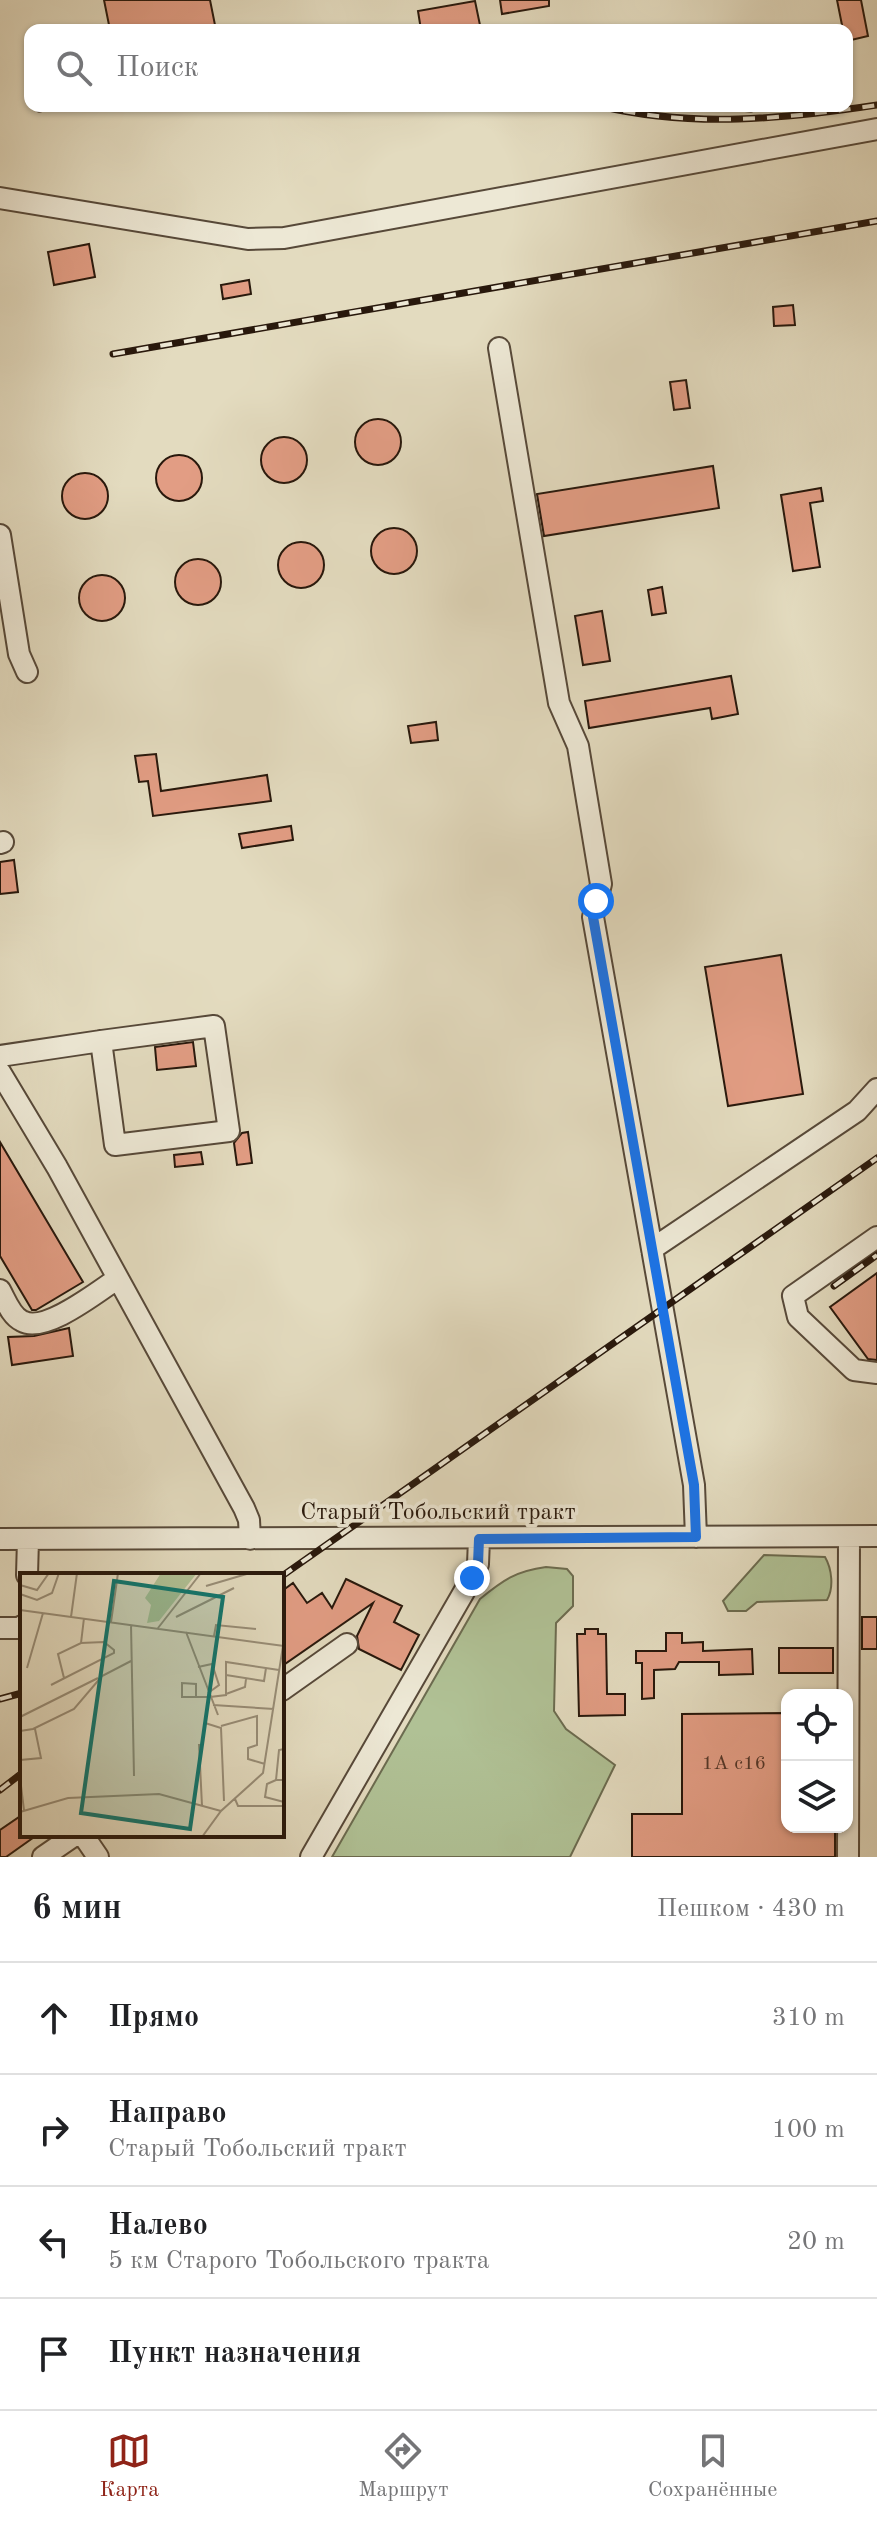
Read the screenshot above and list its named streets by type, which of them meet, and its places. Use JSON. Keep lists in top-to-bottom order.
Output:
{
  "streets": {
    "street": ["Старый Тобольский тракт"]
  },
  "house_numbers": ["1А с16"],
  "page": {
    "search": "Поиск",
    "heading": ["6 мин", "Пешком · 430 m"],
    "list": [
      ["Прямо", "310 m"],
      ["Направо", "Старый Тобольский тракт", "100 m"],
      ["Налево", "5 км Старого Тобольского тракта", "20 m"],
      "Пункт назначения"
    ],
    "nav": ["Карта", "Маршрут", "Сохранённые"]
  }
}
